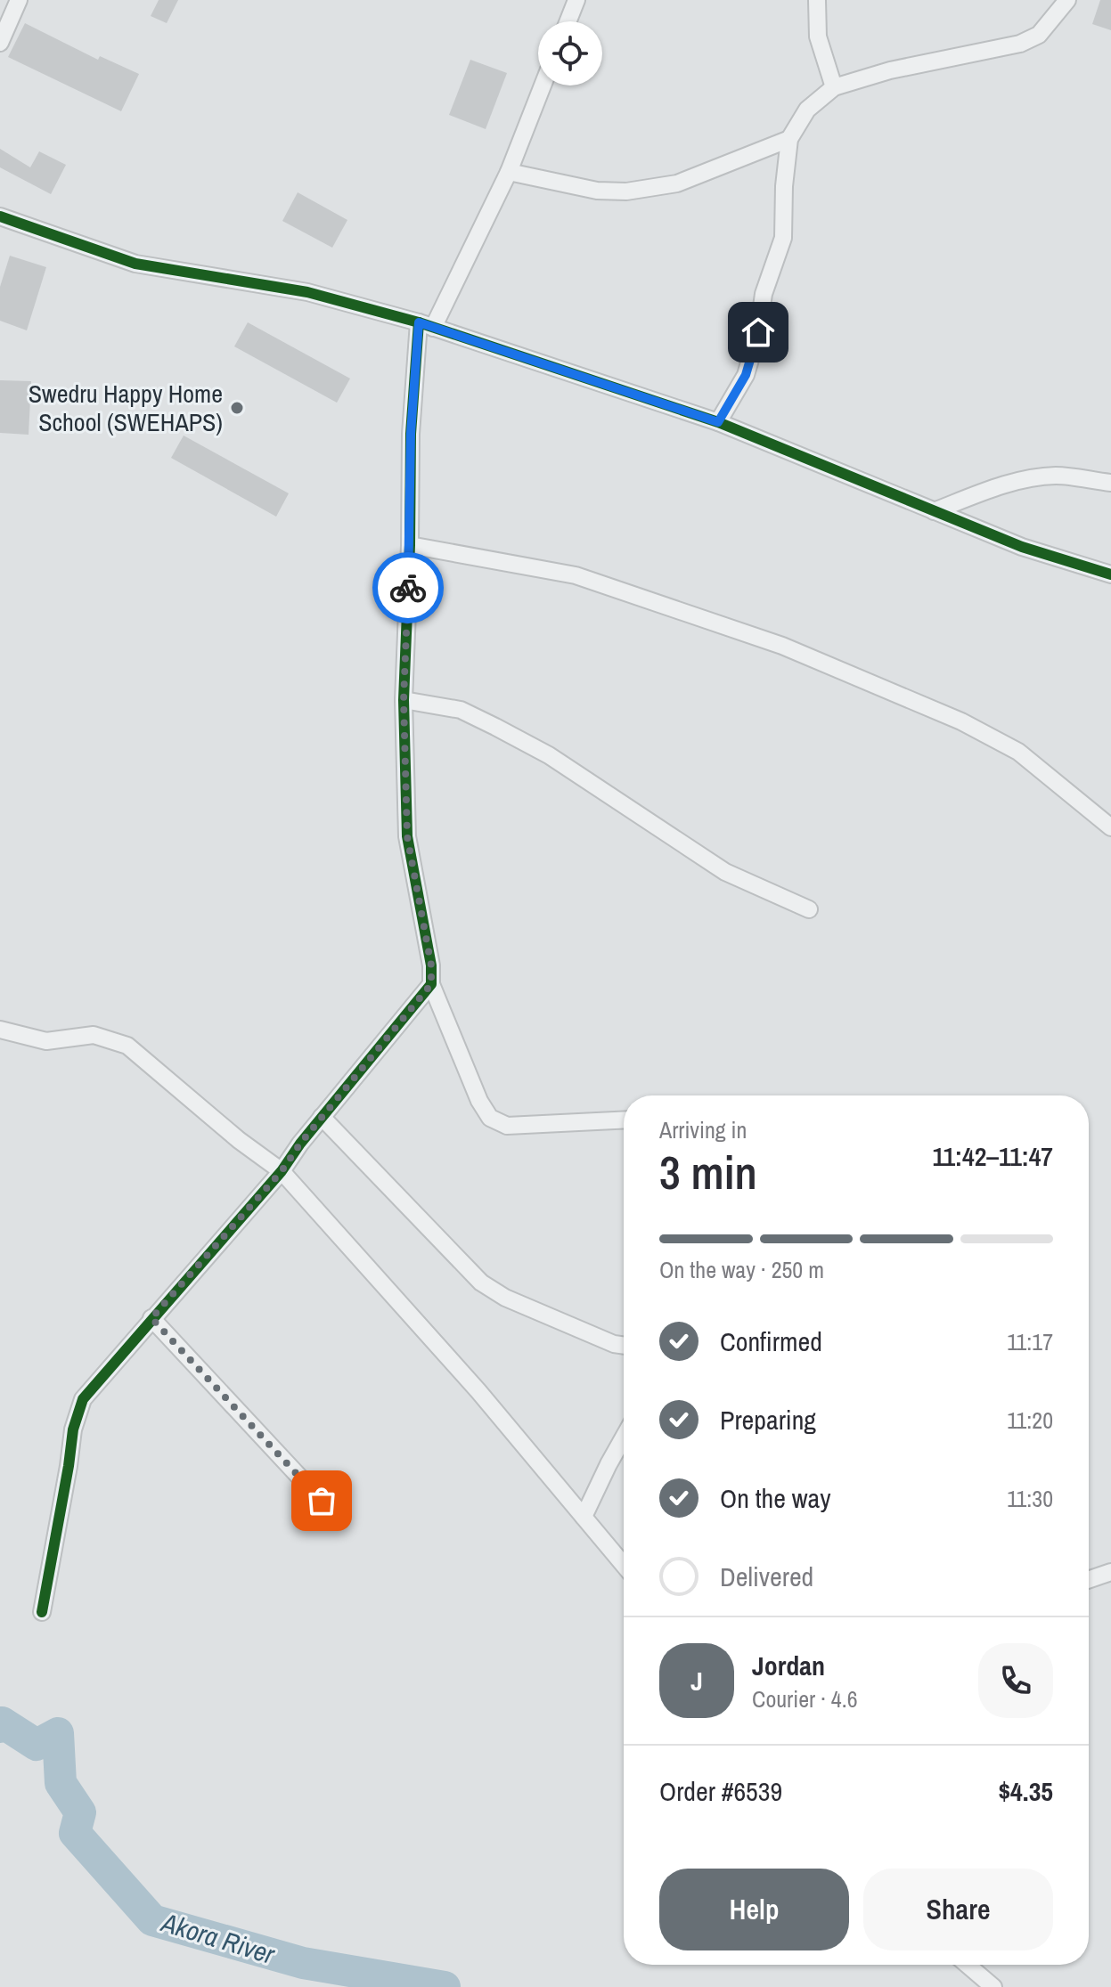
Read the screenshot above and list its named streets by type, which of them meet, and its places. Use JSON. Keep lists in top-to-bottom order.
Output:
{
  "water": ["Akora River"],
  "places": ["Swedru Happy Home School (SWEHAPS)"],
  "page": {
    "heading": ["3 min", "Arriving in", "11:42–11:47"],
    "panel": [
      "Jordan",
      "Courier · 4.6",
      "Order #6539",
      "$4.35"
    ],
    "bar": "On the way · 250 m",
    "list": [
      ["Confirmed", "11:17"],
      ["Preparing", "11:20"],
      ["On the way", "11:30"],
      "Delivered"
    ],
    "round": "J",
    "buttons": ["Help", "Share"]
  }
}
